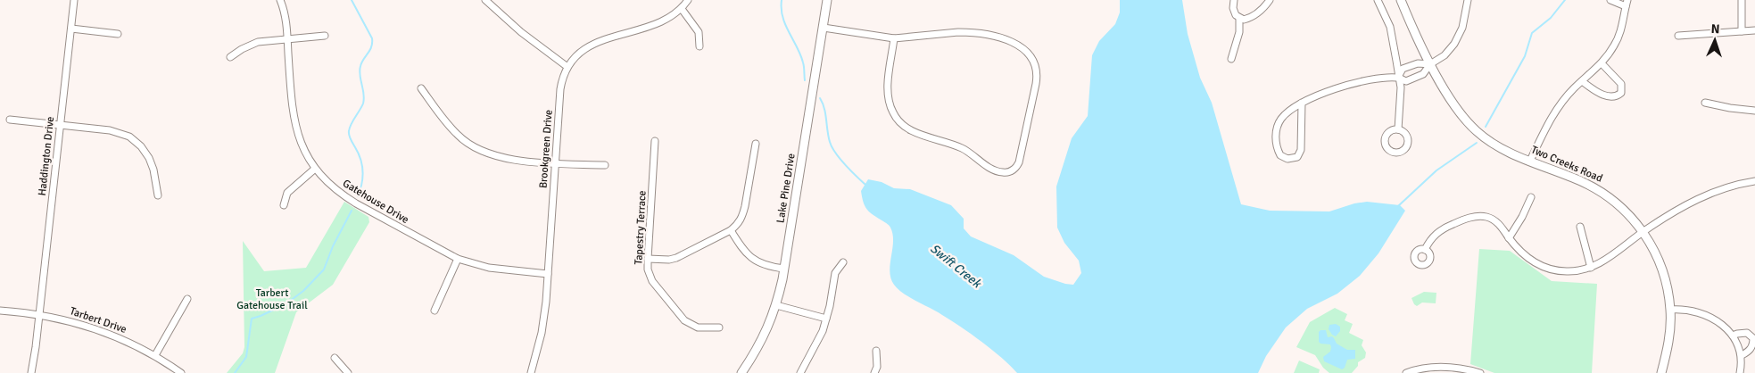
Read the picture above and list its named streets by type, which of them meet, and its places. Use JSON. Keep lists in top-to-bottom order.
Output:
{
  "streets": {
    "street": [
      "Brookgreen Drive",
      "Haddington Drive",
      "Two Creeks Road",
      "Lake Pine Drive",
      "Gatehouse Drive",
      "Tapestry Terrace",
      "Tarbert Drive"
    ]
  },
  "crossings": [
    ["Brookgreen Drive", "Gatehouse Drive"],
    ["Haddington Drive", "Tarbert Drive"]
  ],
  "water": ["Swift Creek"],
  "parks": ["Tarbert Gatehouse Trail"],
  "north": "top"
}
